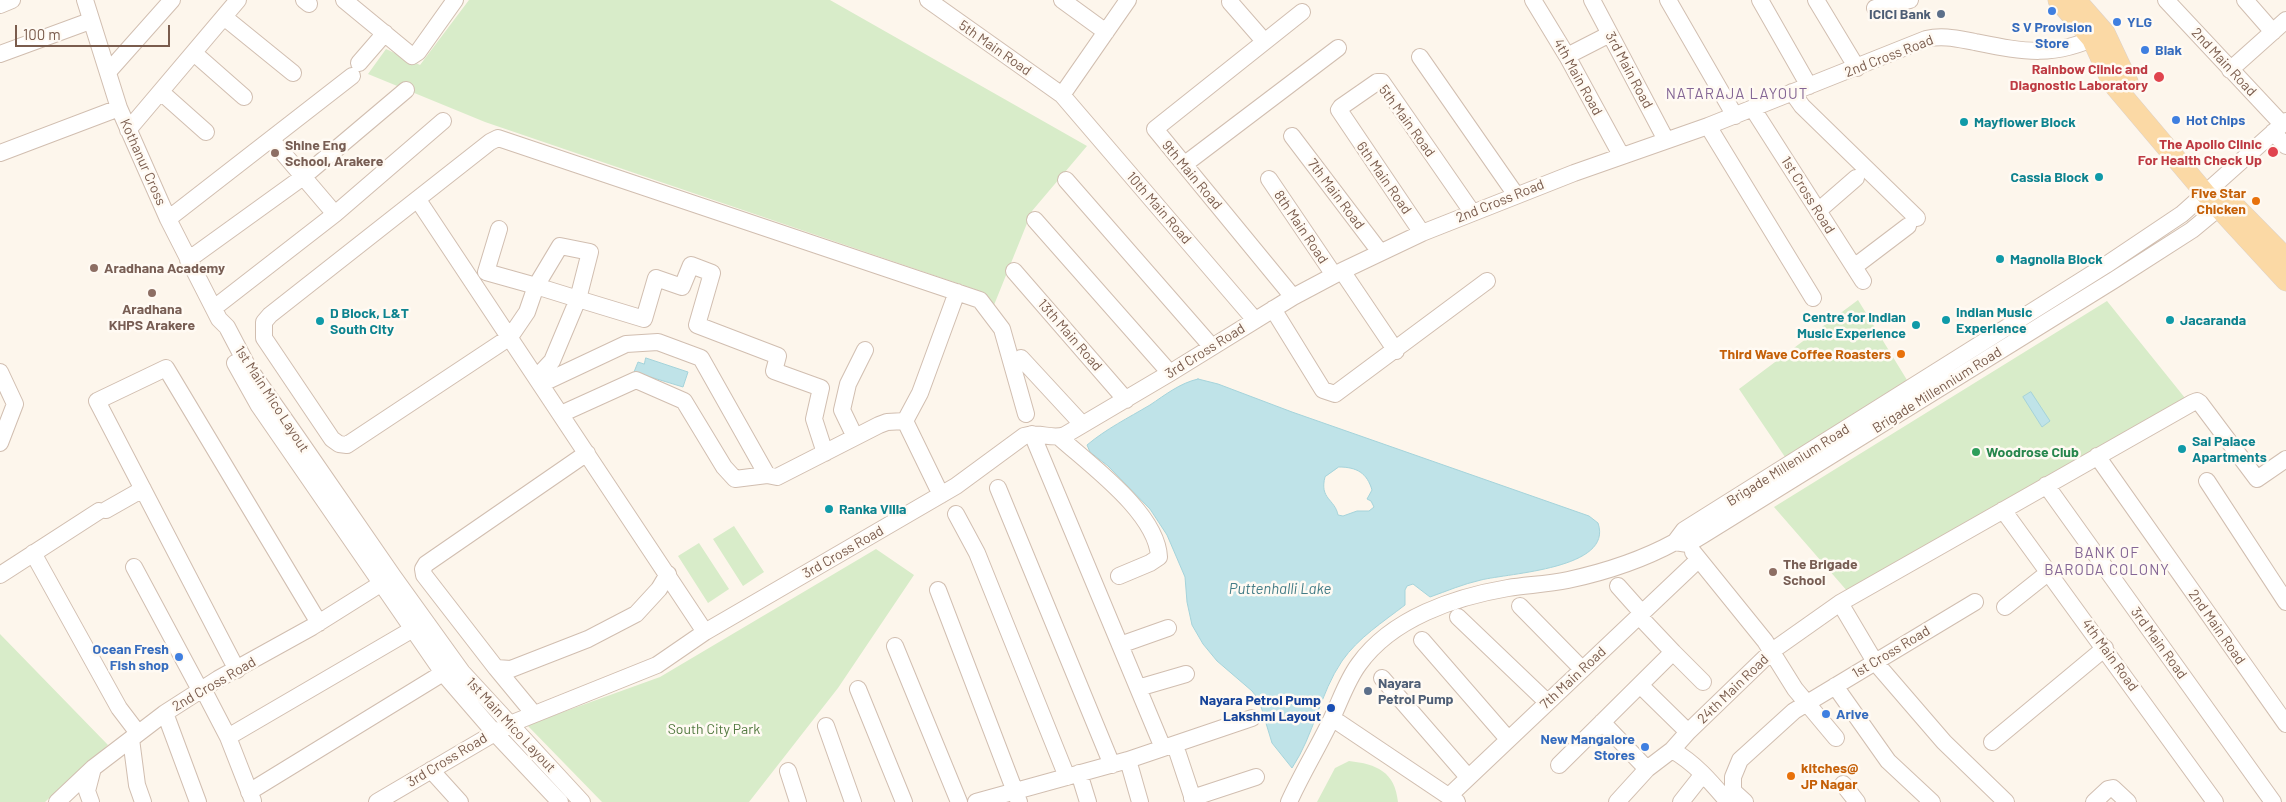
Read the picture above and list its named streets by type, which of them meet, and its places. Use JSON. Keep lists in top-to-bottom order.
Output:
{
  "streets": {
    "street": [
      "5th Main Road",
      "2nd Cross Road",
      "2nd Main Road",
      "3rd Main Road",
      "4th Main Road",
      "Kothanur Cross",
      "9th Main Road",
      "6th Main Road",
      "7th Main Road",
      "1st Cross Road",
      "10th Main Road",
      "8th Main Road",
      "13th Main Road",
      "3rd Cross Road",
      "1st Main Mico Layout",
      "Brigade Millenium Road",
      "24th Main Road"
    ]
  },
  "crossings": [
    ["5th Main Road", "2nd Cross Road"],
    ["5th Main Road", "6th Main Road"],
    ["5th Main Road", "10th Main Road"],
    ["2nd Cross Road", "3rd Main Road"],
    ["2nd Cross Road", "4th Main Road"],
    ["2nd Cross Road", "6th Main Road"],
    ["2nd Cross Road", "7th Main Road"],
    ["2nd Cross Road", "1st Cross Road"],
    ["2nd Cross Road", "3rd Cross Road"],
    ["2nd Cross Road", "1st Main Mico Layout"],
    ["Kothanur Cross", "1st Main Mico Layout"],
    ["9th Main Road", "3rd Cross Road"],
    ["7th Main Road", "3rd Cross Road"],
    ["1st Cross Road", "24th Main Road"],
    ["10th Main Road", "3rd Cross Road"],
    ["8th Main Road", "3rd Cross Road"],
    ["13th Main Road", "3rd Cross Road"],
    ["3rd Cross Road", "1st Main Mico Layout"]
  ],
  "districts": ["NATARAJA LAYOUT", "BANK OF BARODA COLONY"],
  "water": ["Puttenhalli Lake"],
  "parks": ["South City Park"],
  "places": [
    "S V Provision Store",
    "ICICI Bank",
    "YLG",
    "Blak",
    "Rainbow Clinic and Diagnostic Laboratory",
    "Hot Chips",
    "Mayflower Block",
    "The Apollo Clinic For Health Check Up",
    "Shine Eng School, Arakere",
    "Cassia Block",
    "Five Star Chicken",
    "Magnolia Block",
    "Aradhana Academy",
    "Aradhana KHPS Arakere",
    "Indian Music Experience",
    "Jacaranda",
    "D Block, L&T South City",
    "Centre for Indian Music Experience",
    "Third Wave Coffee Roasters",
    "Sai Palace Apartments",
    "Woodrose Club",
    "Ranka Villa",
    "The Brigade School",
    "Ocean Fresh Fish shop",
    "Nayara Petrol Pump",
    "Nayara Petrol Pump Lakshmi Layout",
    "Arive",
    "New Mangalore Stores",
    "kitches@ JP Nagar"
  ],
  "scale_bar": "100 m"
}
